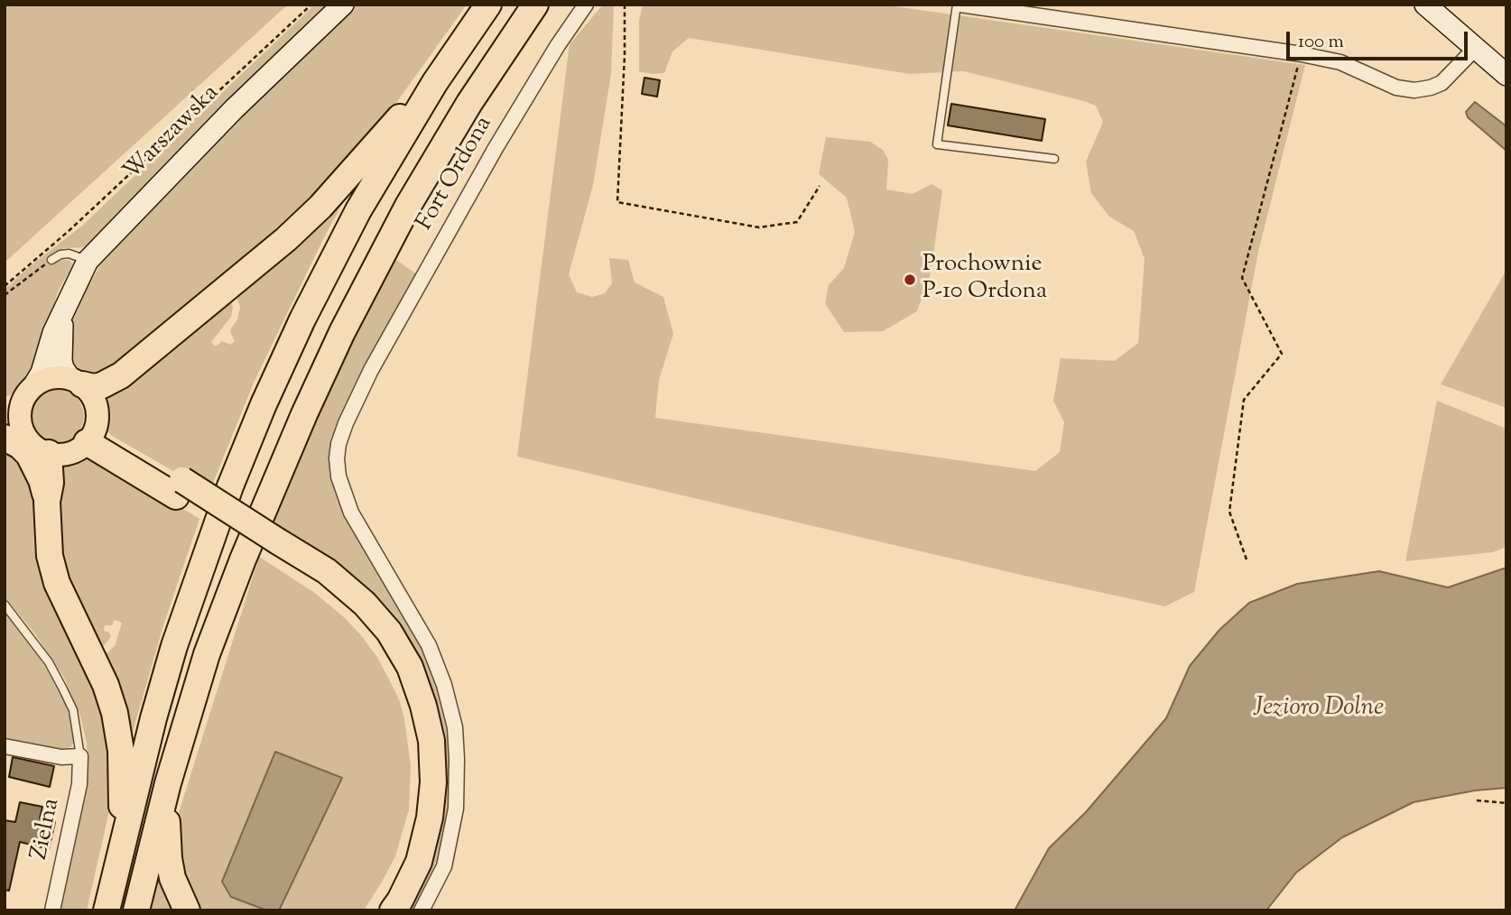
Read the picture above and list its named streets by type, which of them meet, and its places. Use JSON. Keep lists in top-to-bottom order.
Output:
{
  "streets": {
    "main road": ["Warszawska"],
    "street": ["Fort Ordona", "Zielna"]
  },
  "water": ["Jezioro Dolne"],
  "places": ["Prochownie P-10 Ordona"],
  "scale_bar": "100 m"
}
